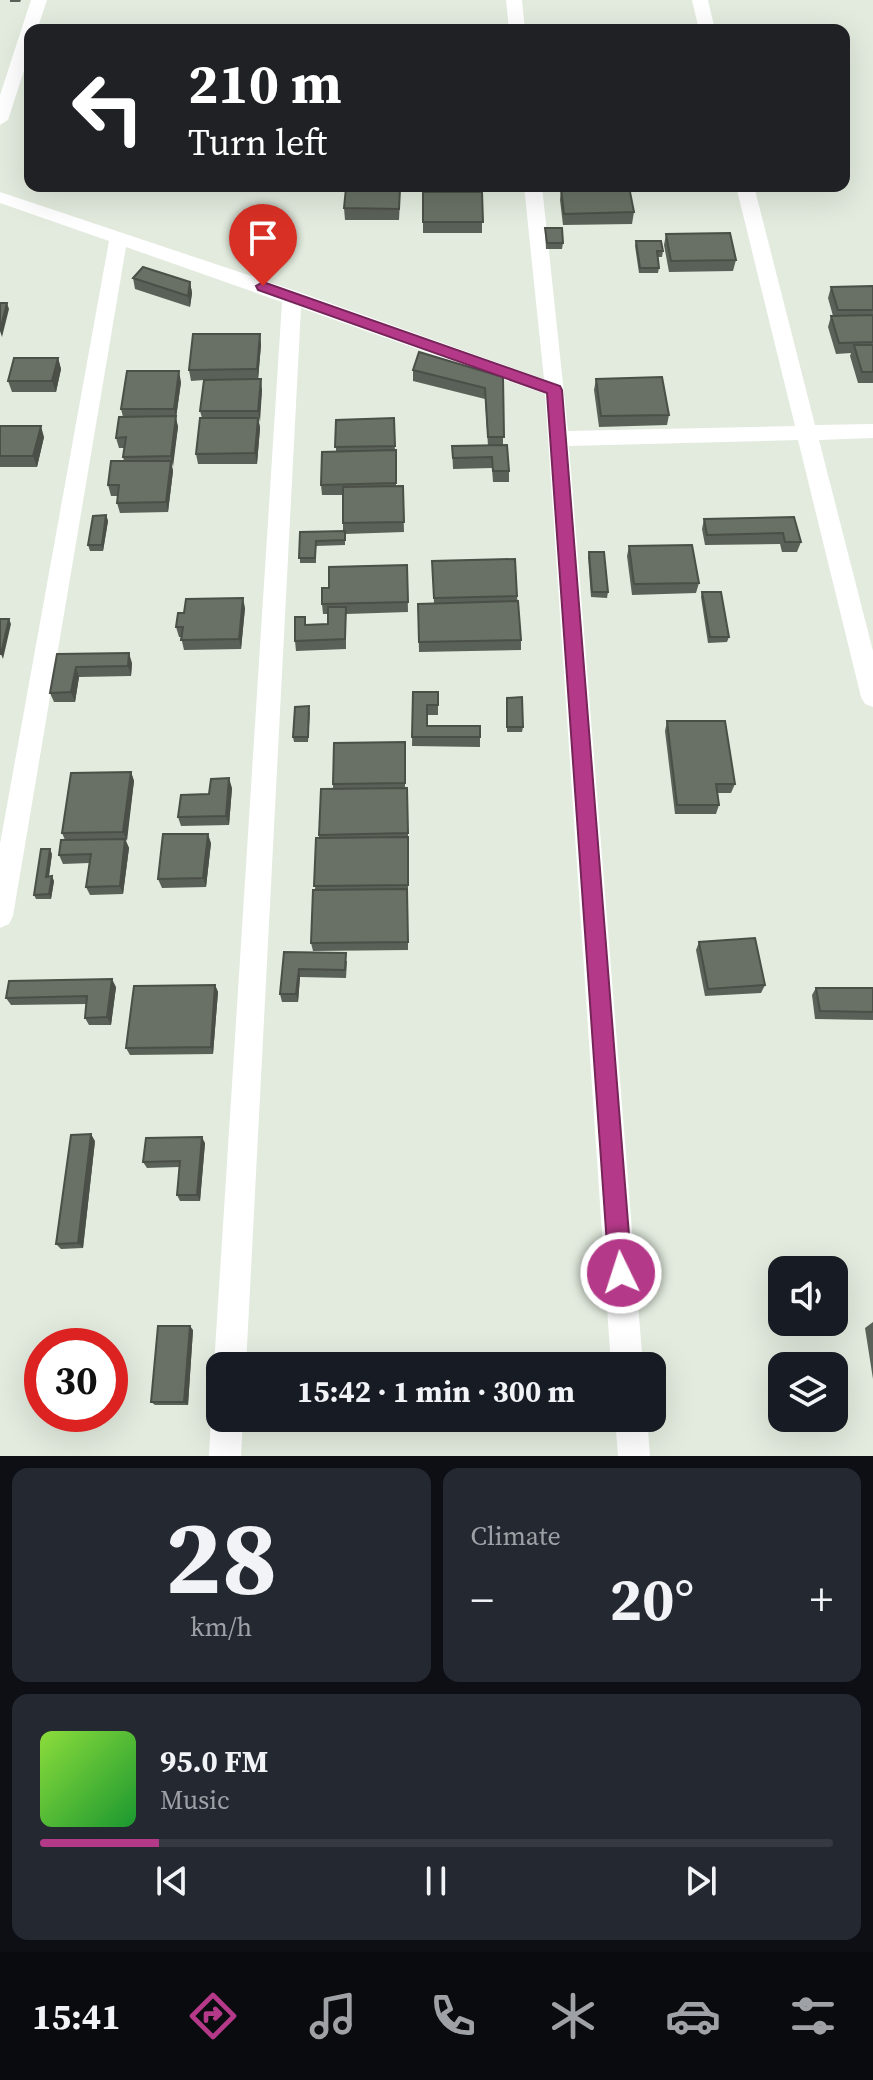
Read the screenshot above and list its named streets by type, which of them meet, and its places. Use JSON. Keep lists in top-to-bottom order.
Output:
{
  "page": {
    "turn": ["210 m", "Turn left"],
    "limit": "30",
    "trip": "15:42 · 1 min · 300 m",
    "tile": [
      ["28", "km/h"],
      "Climate"
    ],
    "heat": ["−", "20°", "+"],
    "song": ["95.0 FM", "Music"],
    "tabs": "15:41"
  }
}
